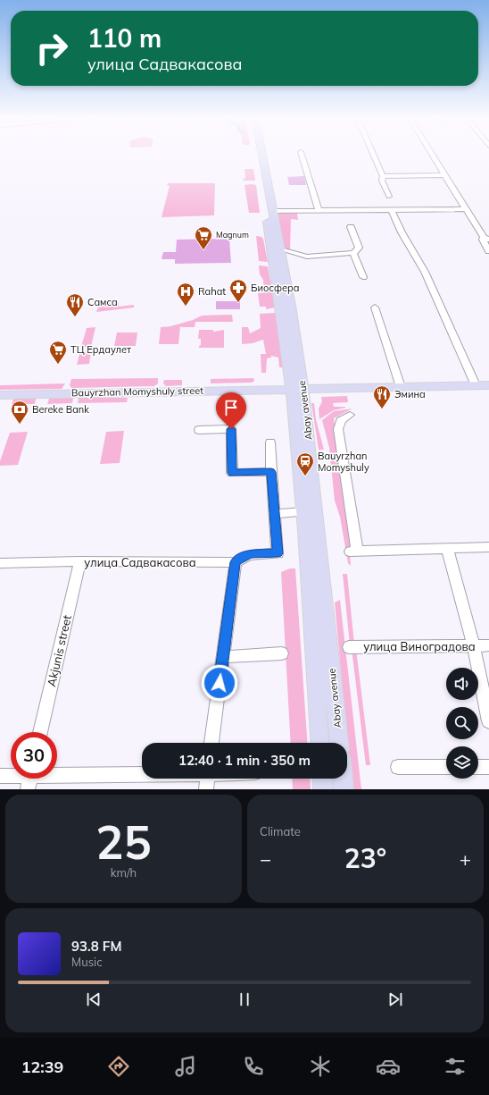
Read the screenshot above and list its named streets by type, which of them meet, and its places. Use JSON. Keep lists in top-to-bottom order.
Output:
{
  "streets": {
    "main road": ["Bauyrzhan Momyshuly street", "Abay avenue"],
    "street": ["улица Садвакасова", "улица Виноградова", "Akjunis street"]
  },
  "crossings": [
    ["Bauyrzhan Momyshuly street", "Abay avenue"],
    ["улица Садвакасова", "Akjunis street"]
  ],
  "places": {
    "supermarket": ["Magnum", "ТЦ Ердаулет"],
    "pharmacy": ["Биосфера"],
    "hospital": ["Rahat"],
    "restaurant": ["Самса", "Эмина"],
    "bank": ["Bereke Bank"],
    "station": ["Bauyrzhan Momyshuly"]
  },
  "page": {
    "turn": ["110 m", "улица Садвакасова"],
    "limit": "30",
    "trip": "12:40 · 1 min · 350 m",
    "tile": [
      ["25", "km/h"],
      "Climate"
    ],
    "heat": ["−", "23°", "+"],
    "song": ["93.8 FM", "Music"],
    "tabs": "12:39"
  }
}
